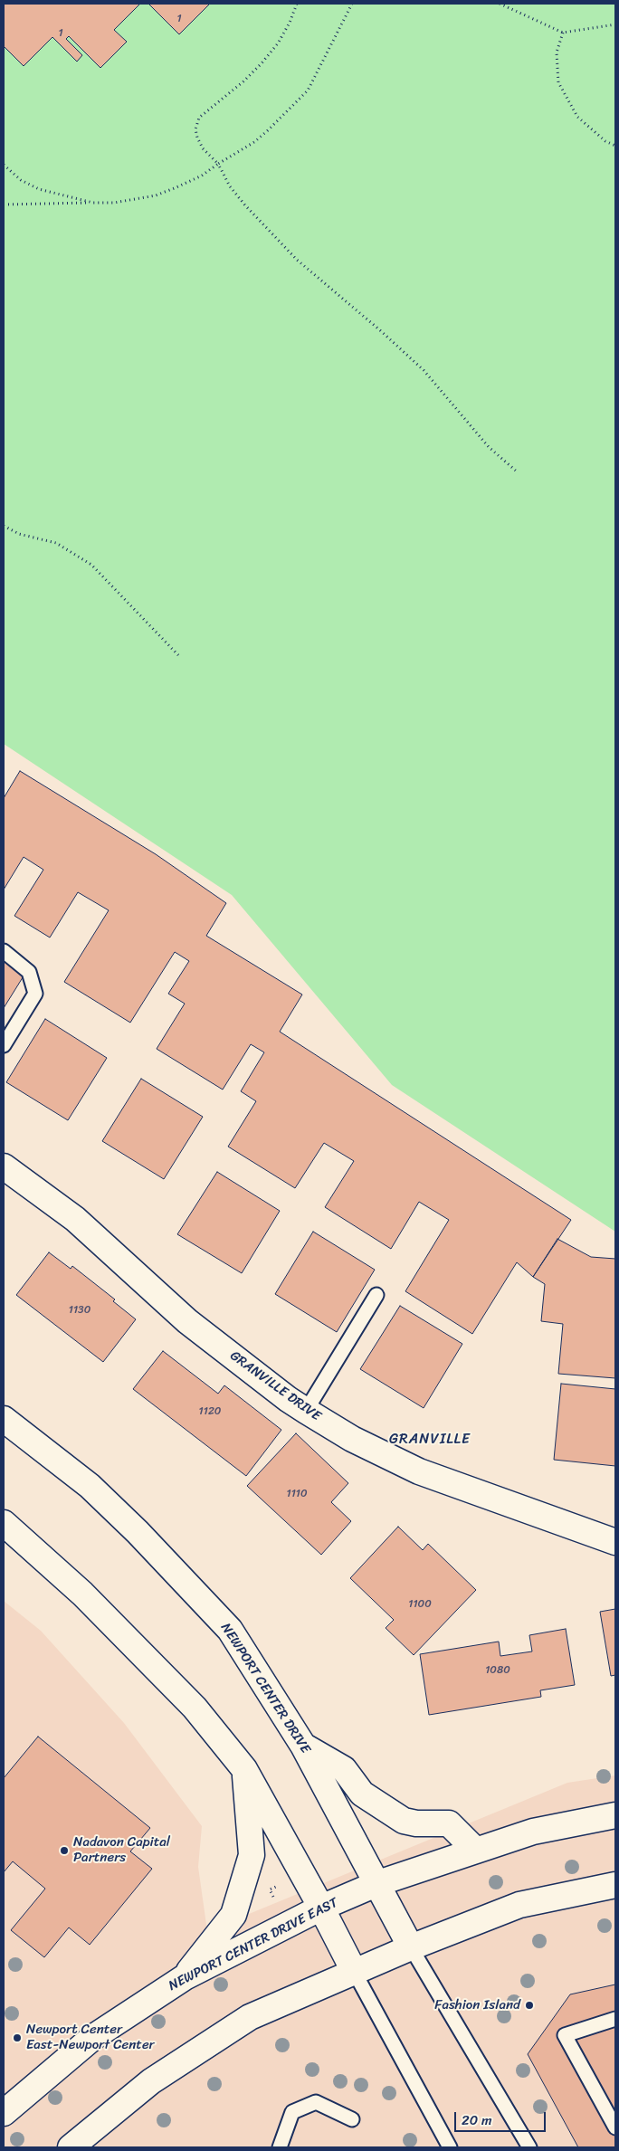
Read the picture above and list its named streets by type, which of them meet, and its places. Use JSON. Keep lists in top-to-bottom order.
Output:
{
  "streets": {
    "main road": ["GRANVILLE DRIVE", "NEWPORT CENTER DRIVE", "NEWPORT CENTER DRIVE EAST"]
  },
  "crossings": [
    ["NEWPORT CENTER DRIVE", "NEWPORT CENTER DRIVE EAST"]
  ],
  "districts": ["GRANVILLE"],
  "places": ["Nadavon Capital Partners", "Fashion Island", "Newport Center East-Newport Center"],
  "house_numbers": [
    "1",
    "1",
    "1130",
    "1120",
    "1110",
    "1100",
    "1080"
  ],
  "scale_bar": "20 m"
}
